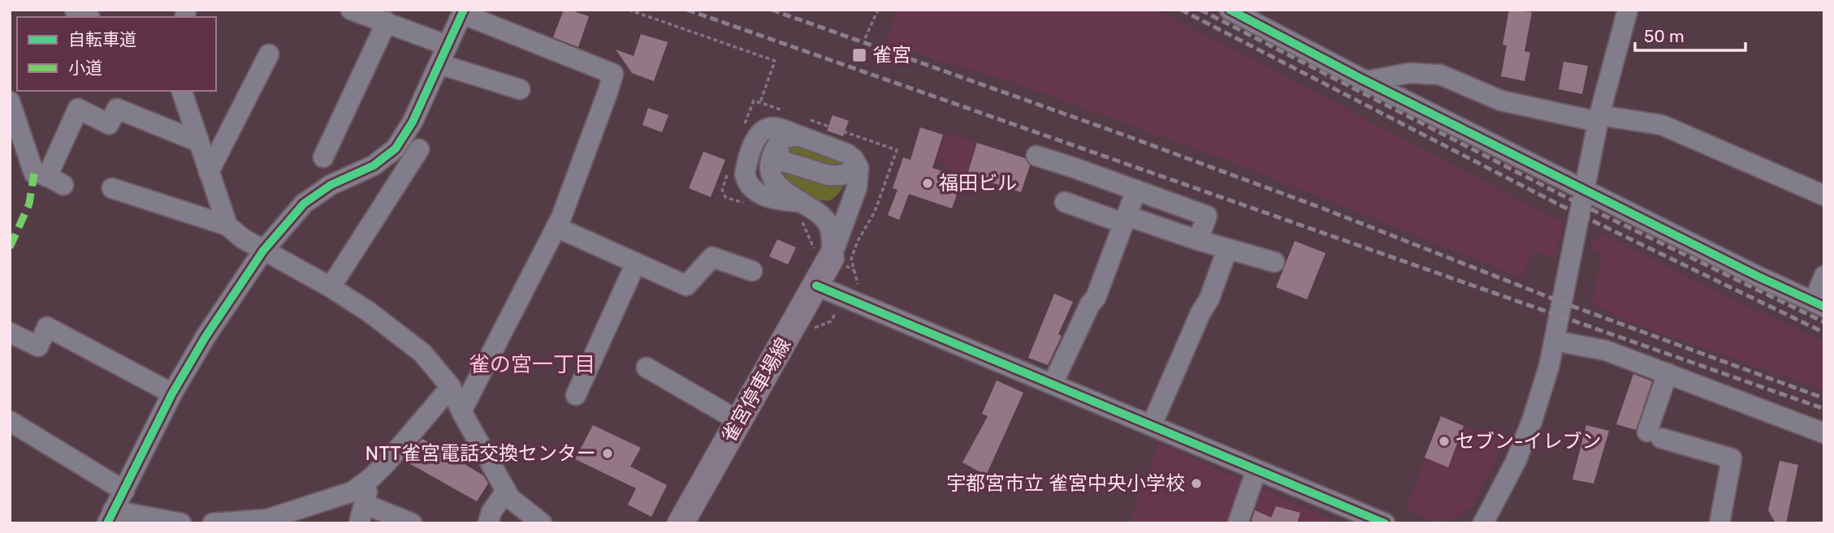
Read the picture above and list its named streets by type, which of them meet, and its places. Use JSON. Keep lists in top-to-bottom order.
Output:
{
  "streets": {
    "main road": ["雀宮停車場線"]
  },
  "districts": ["雀の宮一丁目"],
  "places": {
    "transit": ["雀宮"],
    "other": [
      "福田ビル",
      "セブン-イレブン",
      "NTT雀宮電話交換センター",
      "宇都宮市立 雀宮中央小学校"
    ]
  },
  "legend": ["自転車道", "小道"],
  "scale_bar": "50 m"
}
